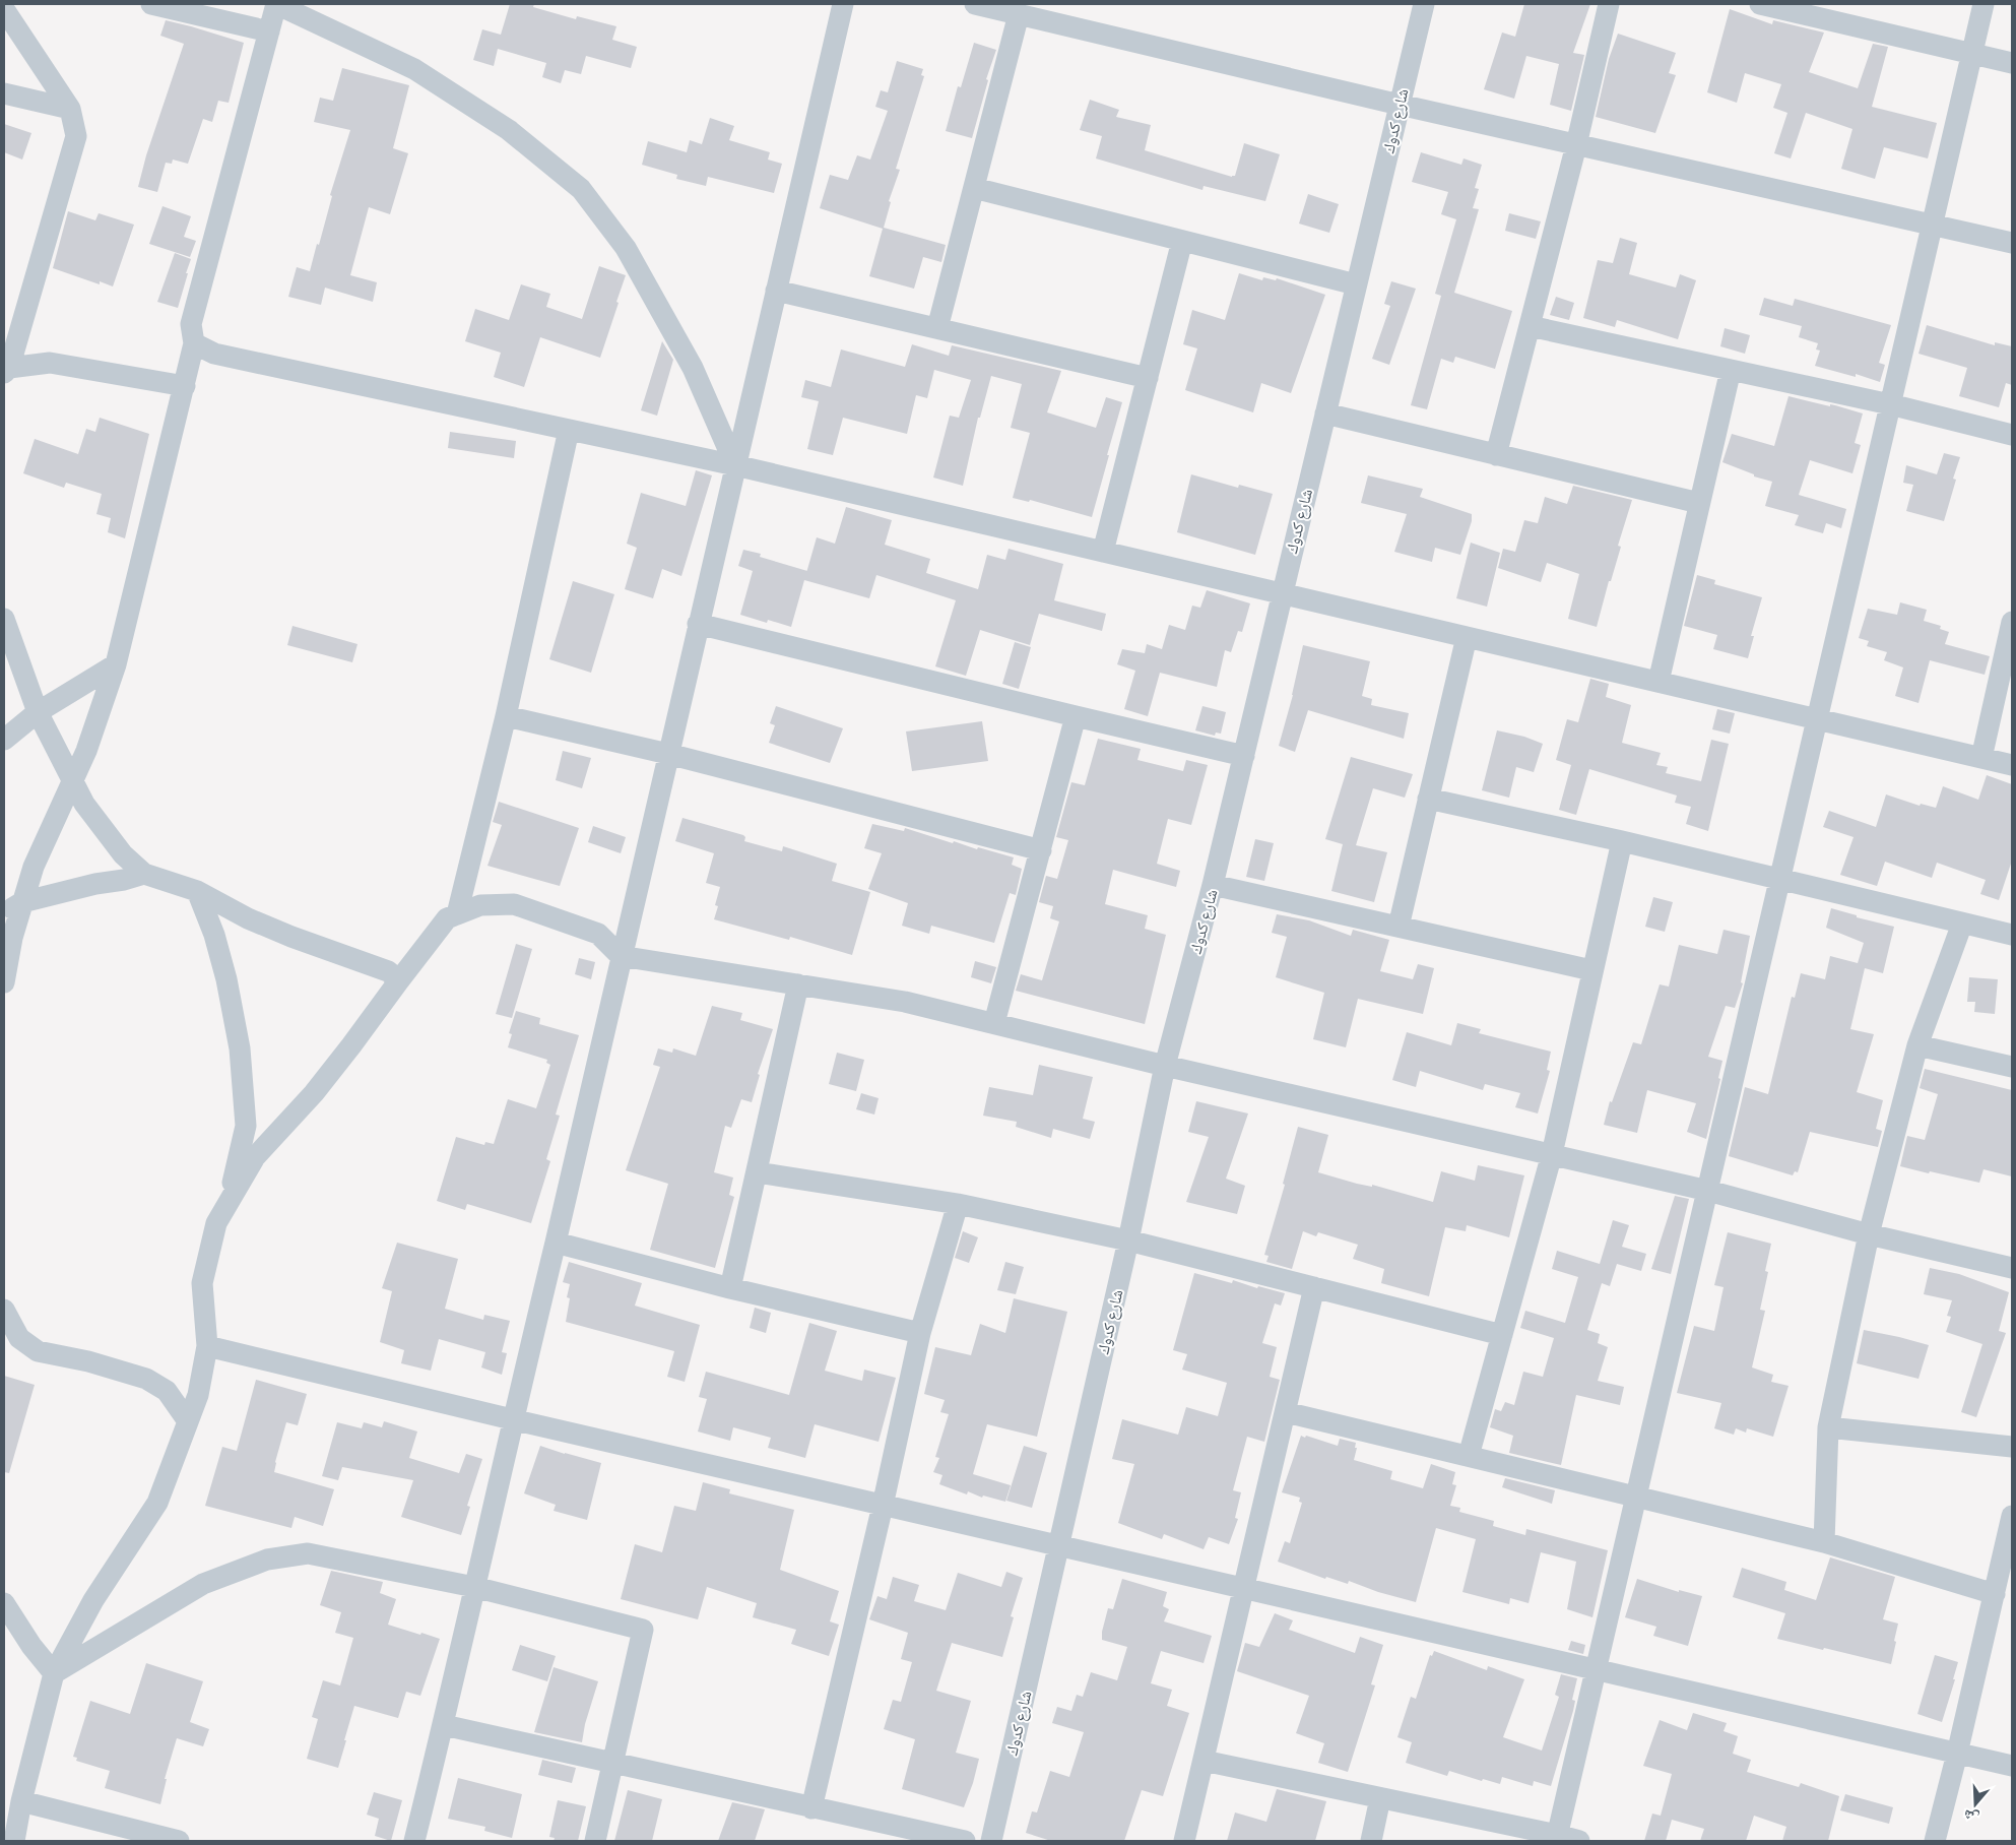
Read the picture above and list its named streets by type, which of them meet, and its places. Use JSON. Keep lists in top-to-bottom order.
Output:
{
  "streets": {
    "street": ["شارع كدوك"]
  },
  "north": "bottom"
}
